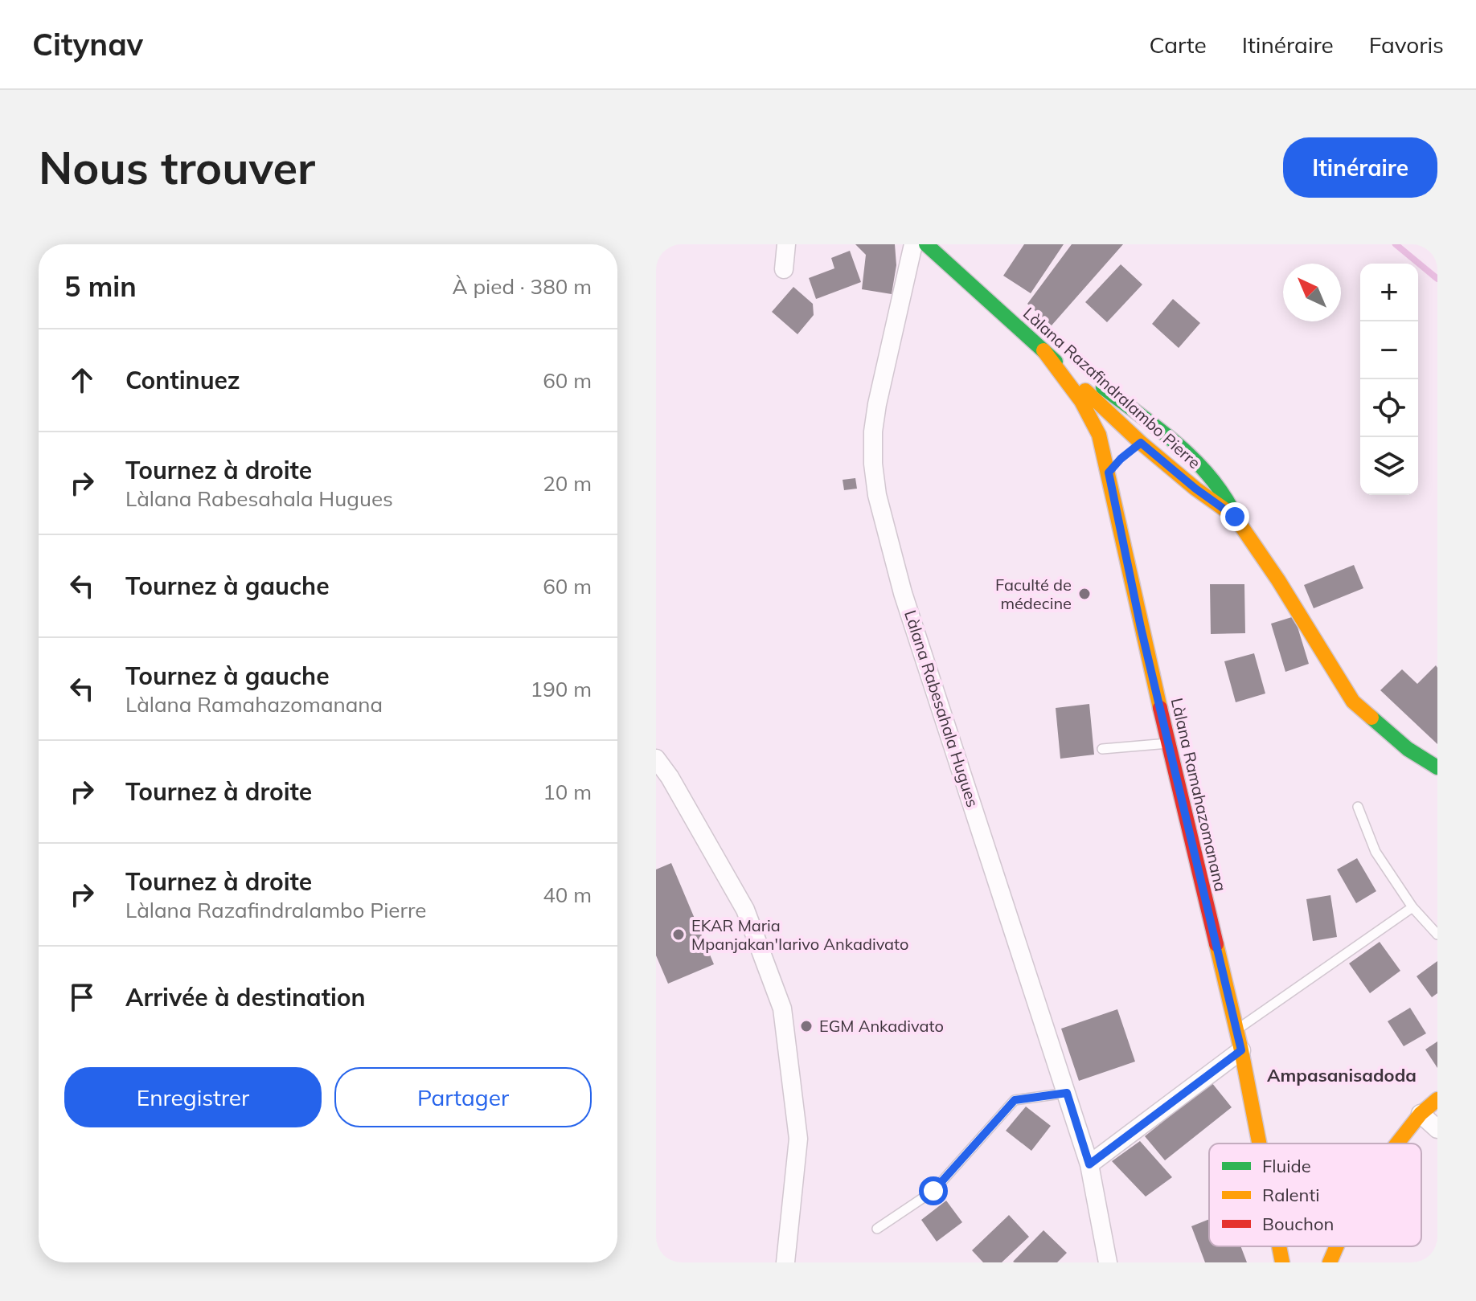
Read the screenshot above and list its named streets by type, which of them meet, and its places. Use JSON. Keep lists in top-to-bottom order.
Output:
{
  "streets": {
    "main road": ["Làlana Razafindralambo Pierre", "Làlana Ramahazomanana"],
    "street": ["Làlana Rabesahala Hugues"]
  },
  "crossings": [
    ["Làlana Razafindralambo Pierre", "Làlana Ramahazomanana"]
  ],
  "districts": ["Ampasanisadoda"],
  "places": ["Faculté de médecine", "EKAR Maria Mpanjakan'Iarivo Ankadivato", "EGM Ankadivato"],
  "legend": ["Fluide", "Ralenti", "Bouchon"],
  "north": "top left",
  "page": {
    "header": "Citynav",
    "nav": ["Carte", "Itinéraire", "Favoris"],
    "buttons": [
      "Itinéraire",
      ["Enregistrer", "Partager"]
    ],
    "title": "Nous trouver",
    "heading": ["5 min", "À pied · 380 m"],
    "map_buttons": ["+", "−"],
    "list": [
      ["Continuez", "60 m"],
      ["Tournez à droite", "Làlana Rabesahala Hugues", "20 m"],
      ["Tournez à gauche", "60 m"],
      ["Tournez à gauche", "Làlana Ramahazomanana", "190 m"],
      ["Tournez à droite", "10 m"],
      ["Tournez à droite", "Làlana Razafindralambo Pierre", "40 m"],
      "Arrivée à destination"
    ]
  }
}
